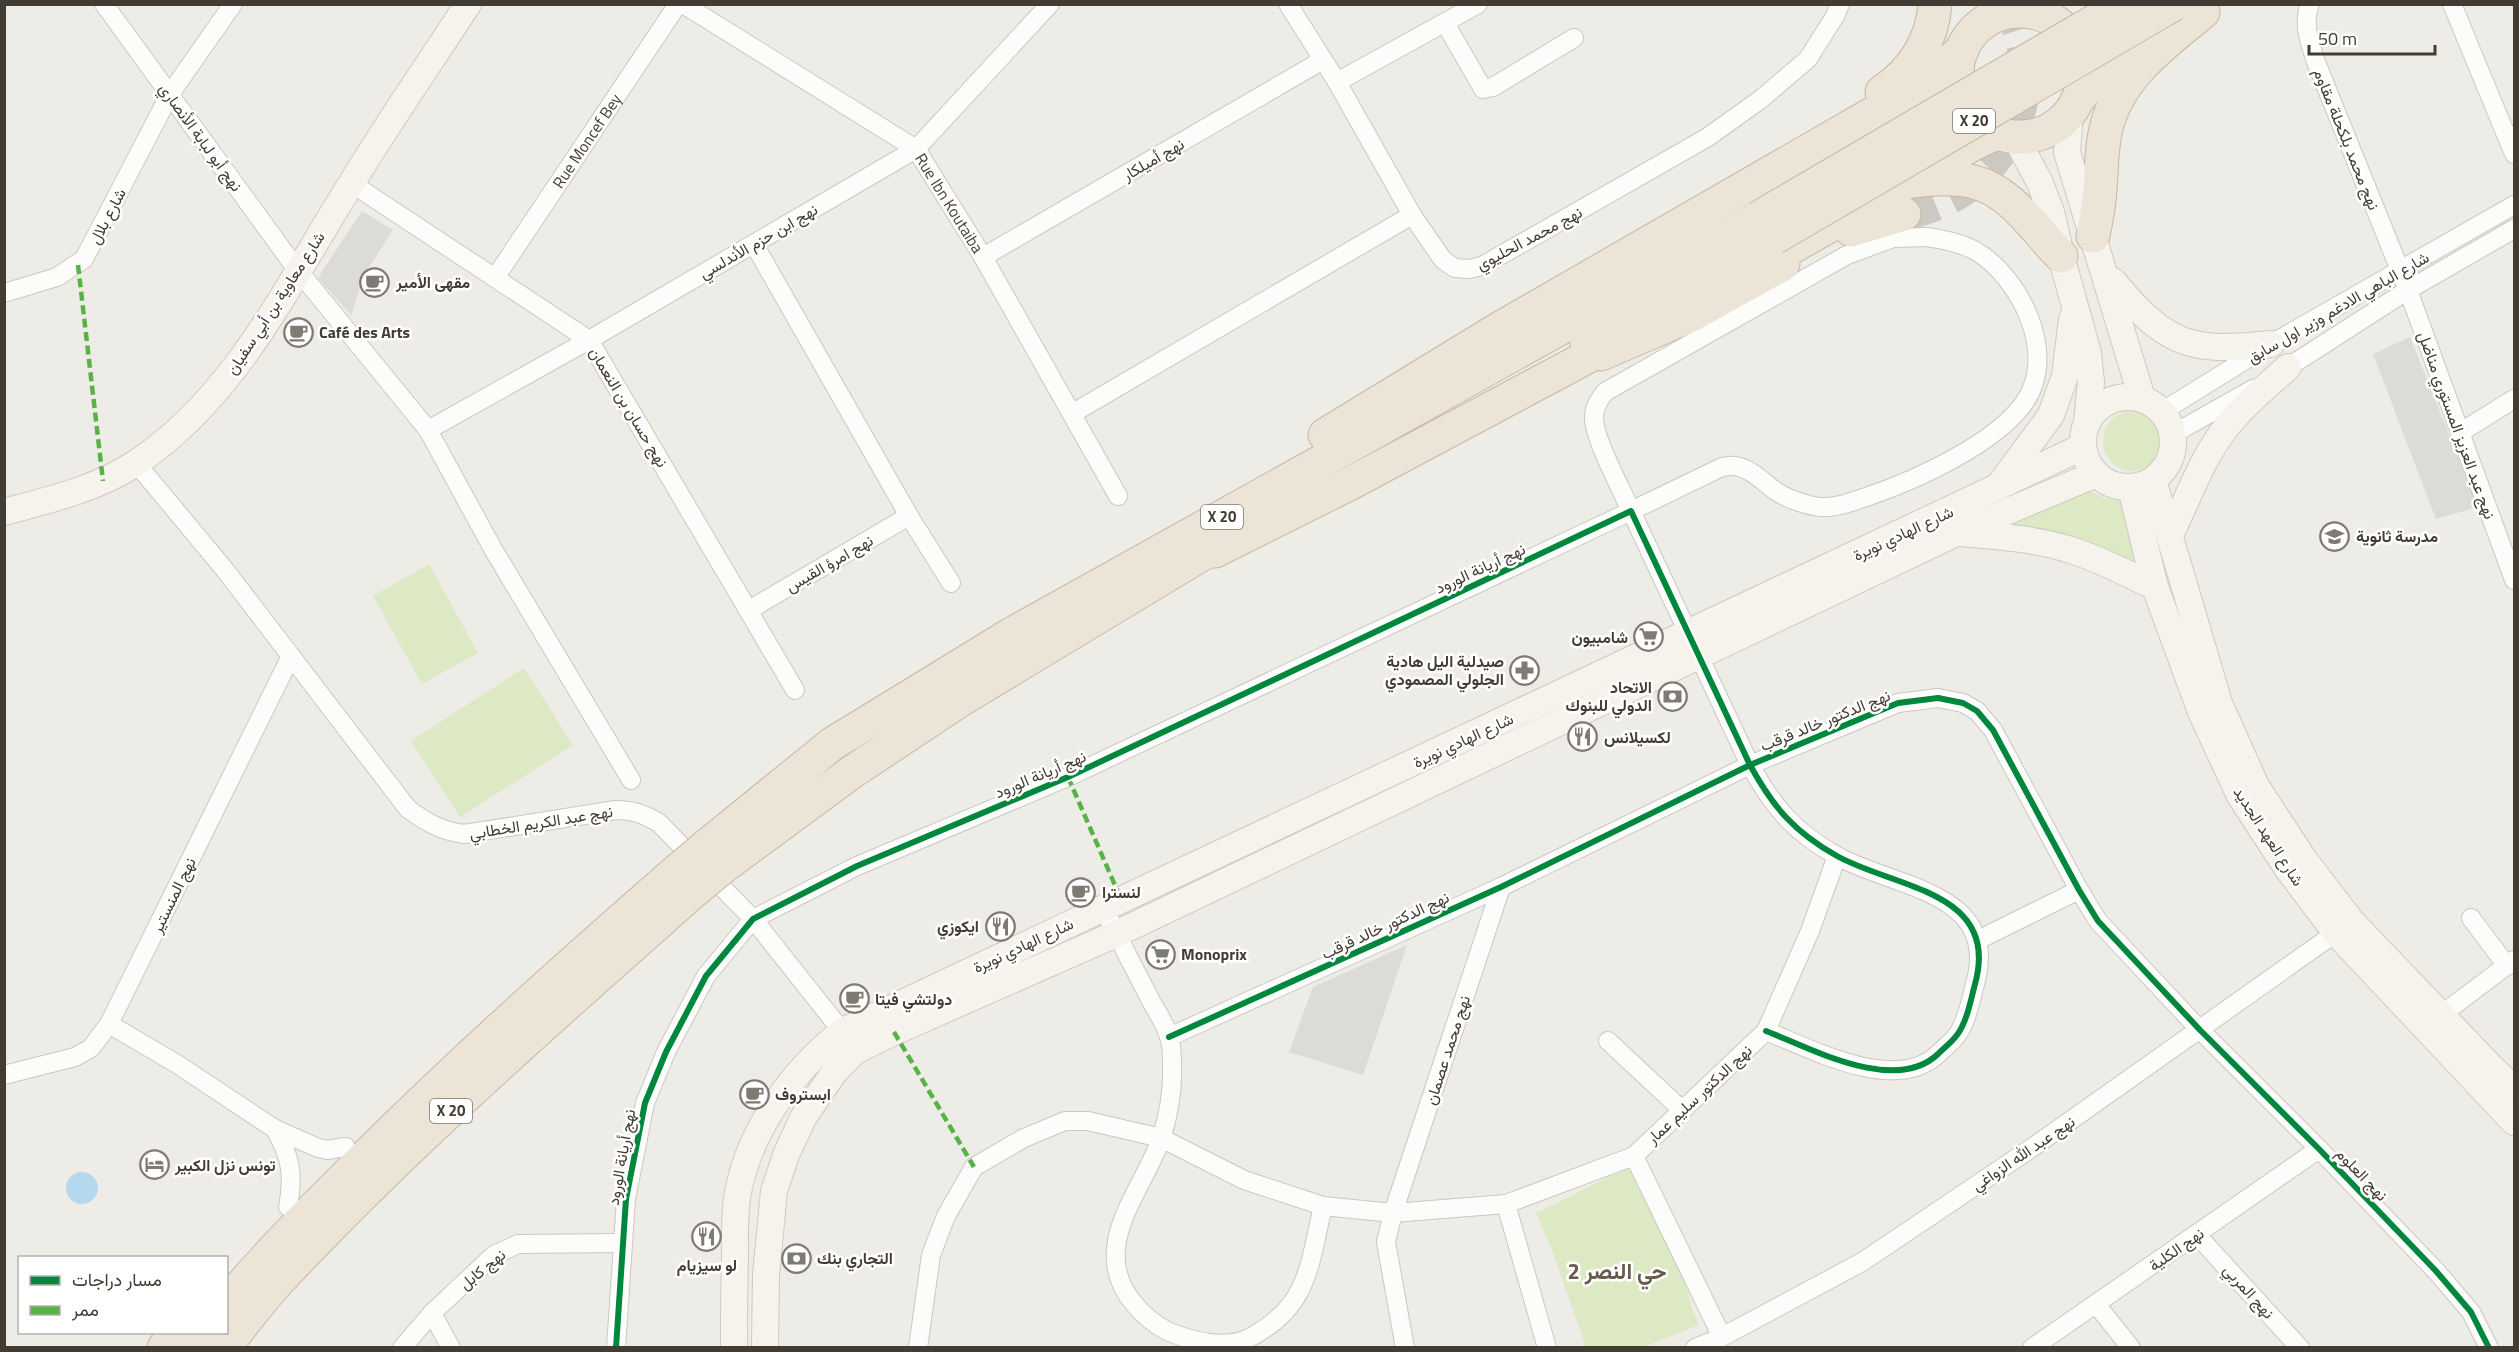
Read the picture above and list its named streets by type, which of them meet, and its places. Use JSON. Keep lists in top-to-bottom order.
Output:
{
  "streets": {
    "highway": ["X 20"],
    "main road": ["شارع معاوية بن أبي سفيان", "شارع الهادي نويرة", "شارع العهد الجديد"],
    "street": [
      "نهج أبو لبابة الأنصاري",
      "نهج محمد بلكحلة مقاوم",
      "Rue Moncef Bey",
      "نهج أميلكار",
      "Rue Ibn Koutaiba",
      "شارع بلال",
      "نهج محمد الحليوي",
      "نهج ابن حزم الأندلسي",
      "شارع الباهي الادغم وزير اول سابق",
      "نهج حسان بن النعمان",
      "نهج عبد العزيز المستوري مناضل",
      "نهج امرؤ القيس",
      "نهج أريانة الورود",
      "نهج الدكتور خالد قرقب",
      "نهج عبد الكريم الخطابي",
      "نهج المنستير",
      "نهج محمد عصمان",
      "نهج الدكتور سليم عمار",
      "نهج عبد الله الزواغي",
      "نهج العلوم",
      "نهج الكلية",
      "نهج كابل",
      "نهج المربي"
    ]
  },
  "crossings": [
    ["نهج أبو لبابة الأنصاري", "شارع بلال"],
    ["نهج أبو لبابة الأنصاري", "نهج ابن حزم الأندلسي"],
    ["نهج أبو لبابة الأنصاري", "شارع معاوية بن أبي سفيان"],
    ["نهج محمد بلكحلة مقاوم", "شارع الباهي الادغم وزير اول سابق"],
    ["نهج محمد بلكحلة مقاوم", "نهج عبد العزيز المستوري مناضل"],
    ["Rue Moncef Bey", "نهج حسان بن النعمان"],
    ["نهج أميلكار", "Rue Ibn Koutaiba"],
    ["نهج أميلكار", "نهج محمد الحليوي"],
    ["Rue Ibn Koutaiba", "نهج ابن حزم الأندلسي"],
    ["نهج ابن حزم الأندلسي", "نهج حسان بن النعمان"],
    ["شارع معاوية بن أبي سفيان", "نهج حسان بن النعمان"],
    ["شارع معاوية بن أبي سفيان", "نهج عبد الكريم الخطابي"],
    ["شارع الباهي الادغم وزير اول سابق", "نهج عبد العزيز المستوري مناضل"],
    ["شارع الباهي الادغم وزير اول سابق", "شارع الهادي نويرة"],
    ["شارع الباهي الادغم وزير اول سابق", "شارع العهد الجديد"],
    ["نهج حسان بن النعمان", "نهج امرؤ القيس"],
    ["شارع الهادي نويرة", "نهج أريانة الورود"],
    ["شارع الهادي نويرة", "نهج عبد الكريم الخطابي"],
    ["شارع الهادي نويرة", "شارع العهد الجديد"],
    ["نهج أريانة الورود", "نهج عبد الكريم الخطابي"],
    ["نهج أريانة الورود", "نهج كابل"],
    ["نهج الدكتور خالد قرقب", "نهج محمد عصمان"],
    ["نهج الدكتور خالد قرقب", "نهج عبد الله الزواغي"],
    ["نهج الدكتور خالد قرقب", "نهج العلوم"],
    ["نهج عبد الكريم الخطابي", "نهج المنستير"],
    ["شارع العهد الجديد", "نهج عبد الله الزواغي"],
    ["نهج محمد عصمان", "نهج الدكتور سليم عمار"],
    ["نهج عبد الله الزواغي", "نهج العلوم"],
    ["نهج العلوم", "نهج الكلية"],
    ["نهج الكلية", "نهج المربي"]
  ],
  "districts": ["حي النصر 2"],
  "places": {
    "cafe": [
      "مقهى الأمير",
      "Café des Arts",
      "لنسترا",
      "دولتشي فيتا",
      "ابستروف"
    ],
    "school or university": ["مدرسة ثانوية"],
    "supermarket": ["شامبيون", "Monoprix"],
    "pharmacy": ["صيدلية اليل هادية الجلولي المصمودي"],
    "bank": ["الاتحاد الدولي للبنوك", "التجاري بنك"],
    "restaurant": ["لكسيلانس", "ايكوزي", "لو سيزيام"],
    "hotel": ["تونس نزل الكبير"]
  },
  "legend": ["مسار دراجات", "ممر"],
  "scale_bar": "50 m"
}
